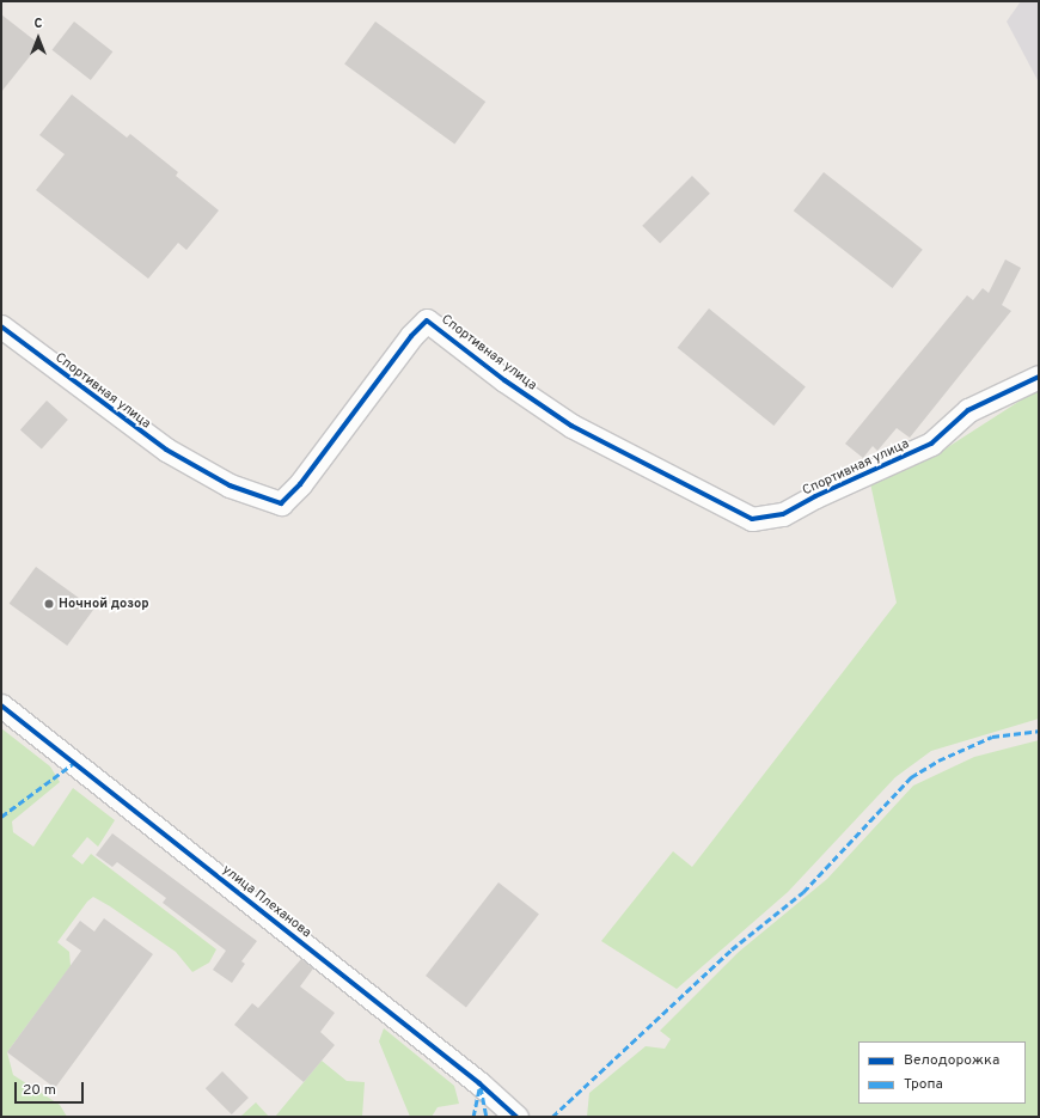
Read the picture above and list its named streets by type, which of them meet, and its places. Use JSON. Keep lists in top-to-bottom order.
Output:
{
  "streets": {
    "street": ["Спортивная улица", "улица Плеханова"]
  },
  "places": ["Ночной дозор"],
  "legend": ["Велодорожка", "Тропа"],
  "scale_bar": "20 m",
  "north": "top"
}
